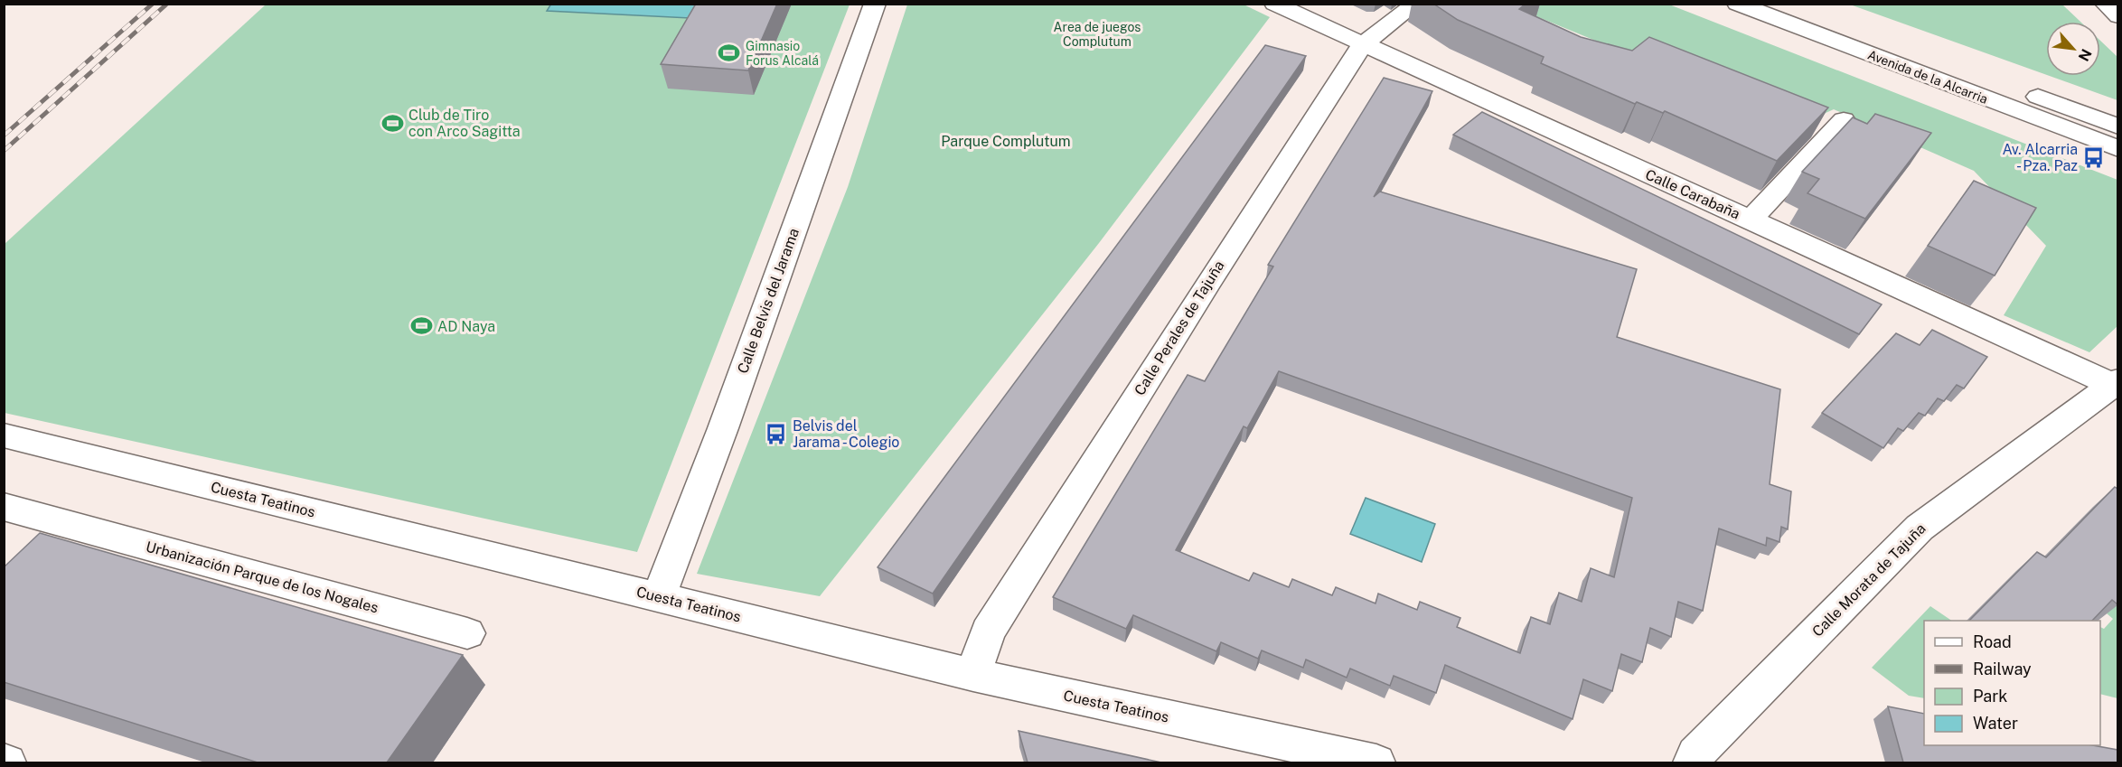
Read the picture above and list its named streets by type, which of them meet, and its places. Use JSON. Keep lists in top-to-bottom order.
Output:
{
  "streets": {
    "street": [
      "Avenida de la Alcarria",
      "Calle Carabaña",
      "Calle Belvis del Jarama",
      "Calle Perales de Tajuña",
      "Cuesta Teatinos",
      "Urbanización Parque de los Nogales",
      "Calle Morata de Tajuña"
    ]
  },
  "crossings": [
    ["Calle Carabaña", "Calle Perales de Tajuña"],
    ["Calle Carabaña", "Calle Morata de Tajuña"],
    ["Calle Belvis del Jarama", "Cuesta Teatinos"],
    ["Calle Perales de Tajuña", "Cuesta Teatinos"]
  ],
  "parks": ["Area de juegos Complutum", "Parque Complutum"],
  "places": {
    "sports": ["Gimnasio Forus Alcalá", "Club de Tiro con Arco Sagitta", "AD Naya"],
    "bus stop": ["Av. Alcarria - Pza. Paz", "Belvis del Jarama - Colegio"]
  },
  "legend": [
    "Road",
    "Railway",
    "Park",
    "Water"
  ],
  "north": "bottom right"
}
